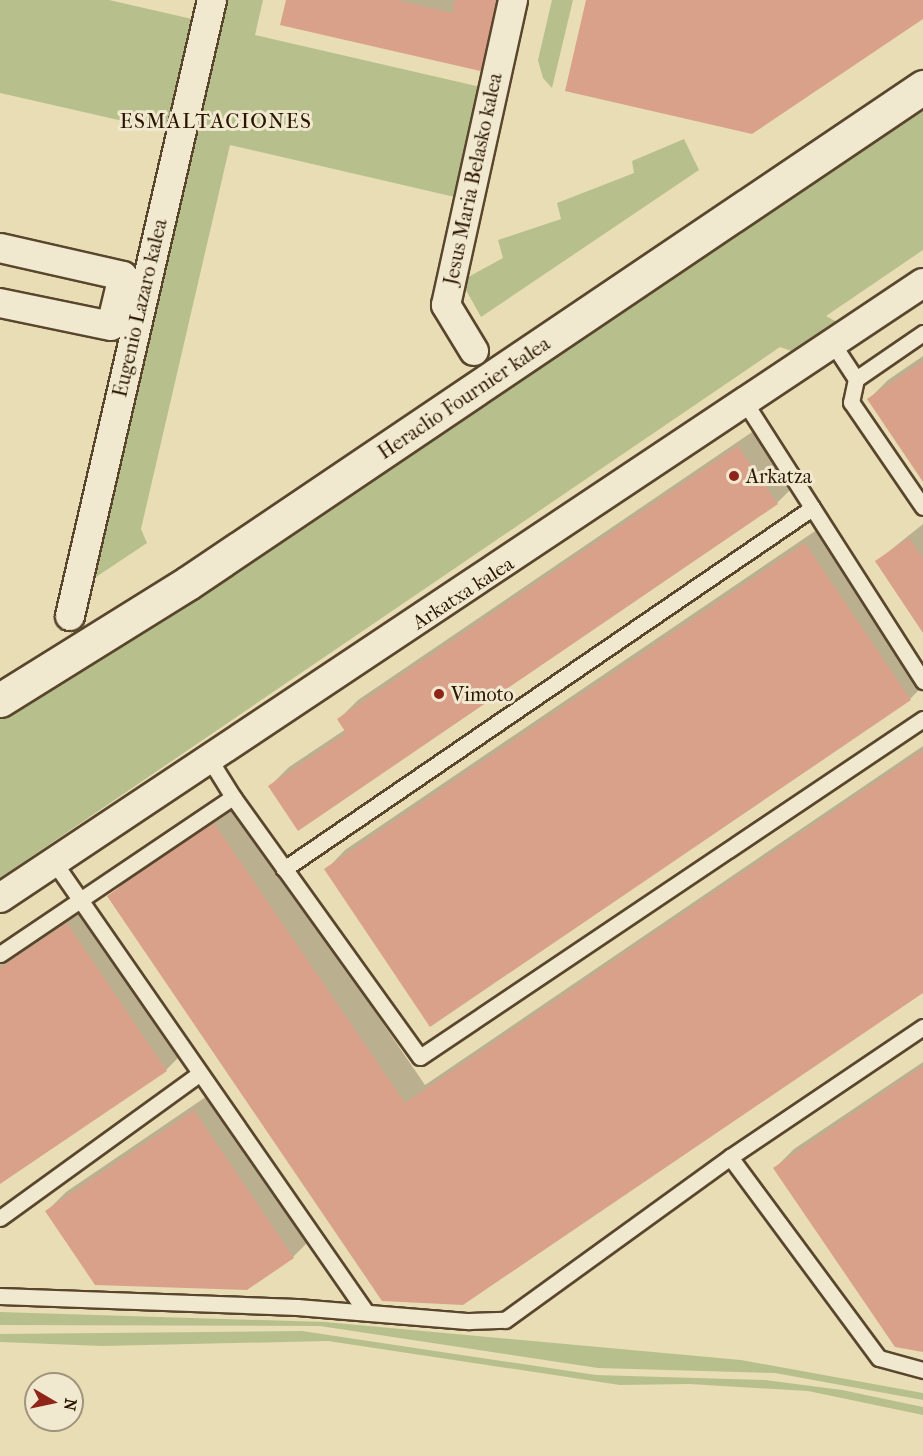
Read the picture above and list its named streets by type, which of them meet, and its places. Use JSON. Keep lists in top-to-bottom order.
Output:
{
  "streets": {
    "main road": ["Heraclio Fournier kalea"],
    "street": ["Jesus Maria Belasko kalea", "Eugenio Lazaro kalea", "Arkatxa kalea"]
  },
  "districts": ["ESMALTACIONES"],
  "places": ["Arkatza", "Vimoto"],
  "north": "right"
}
